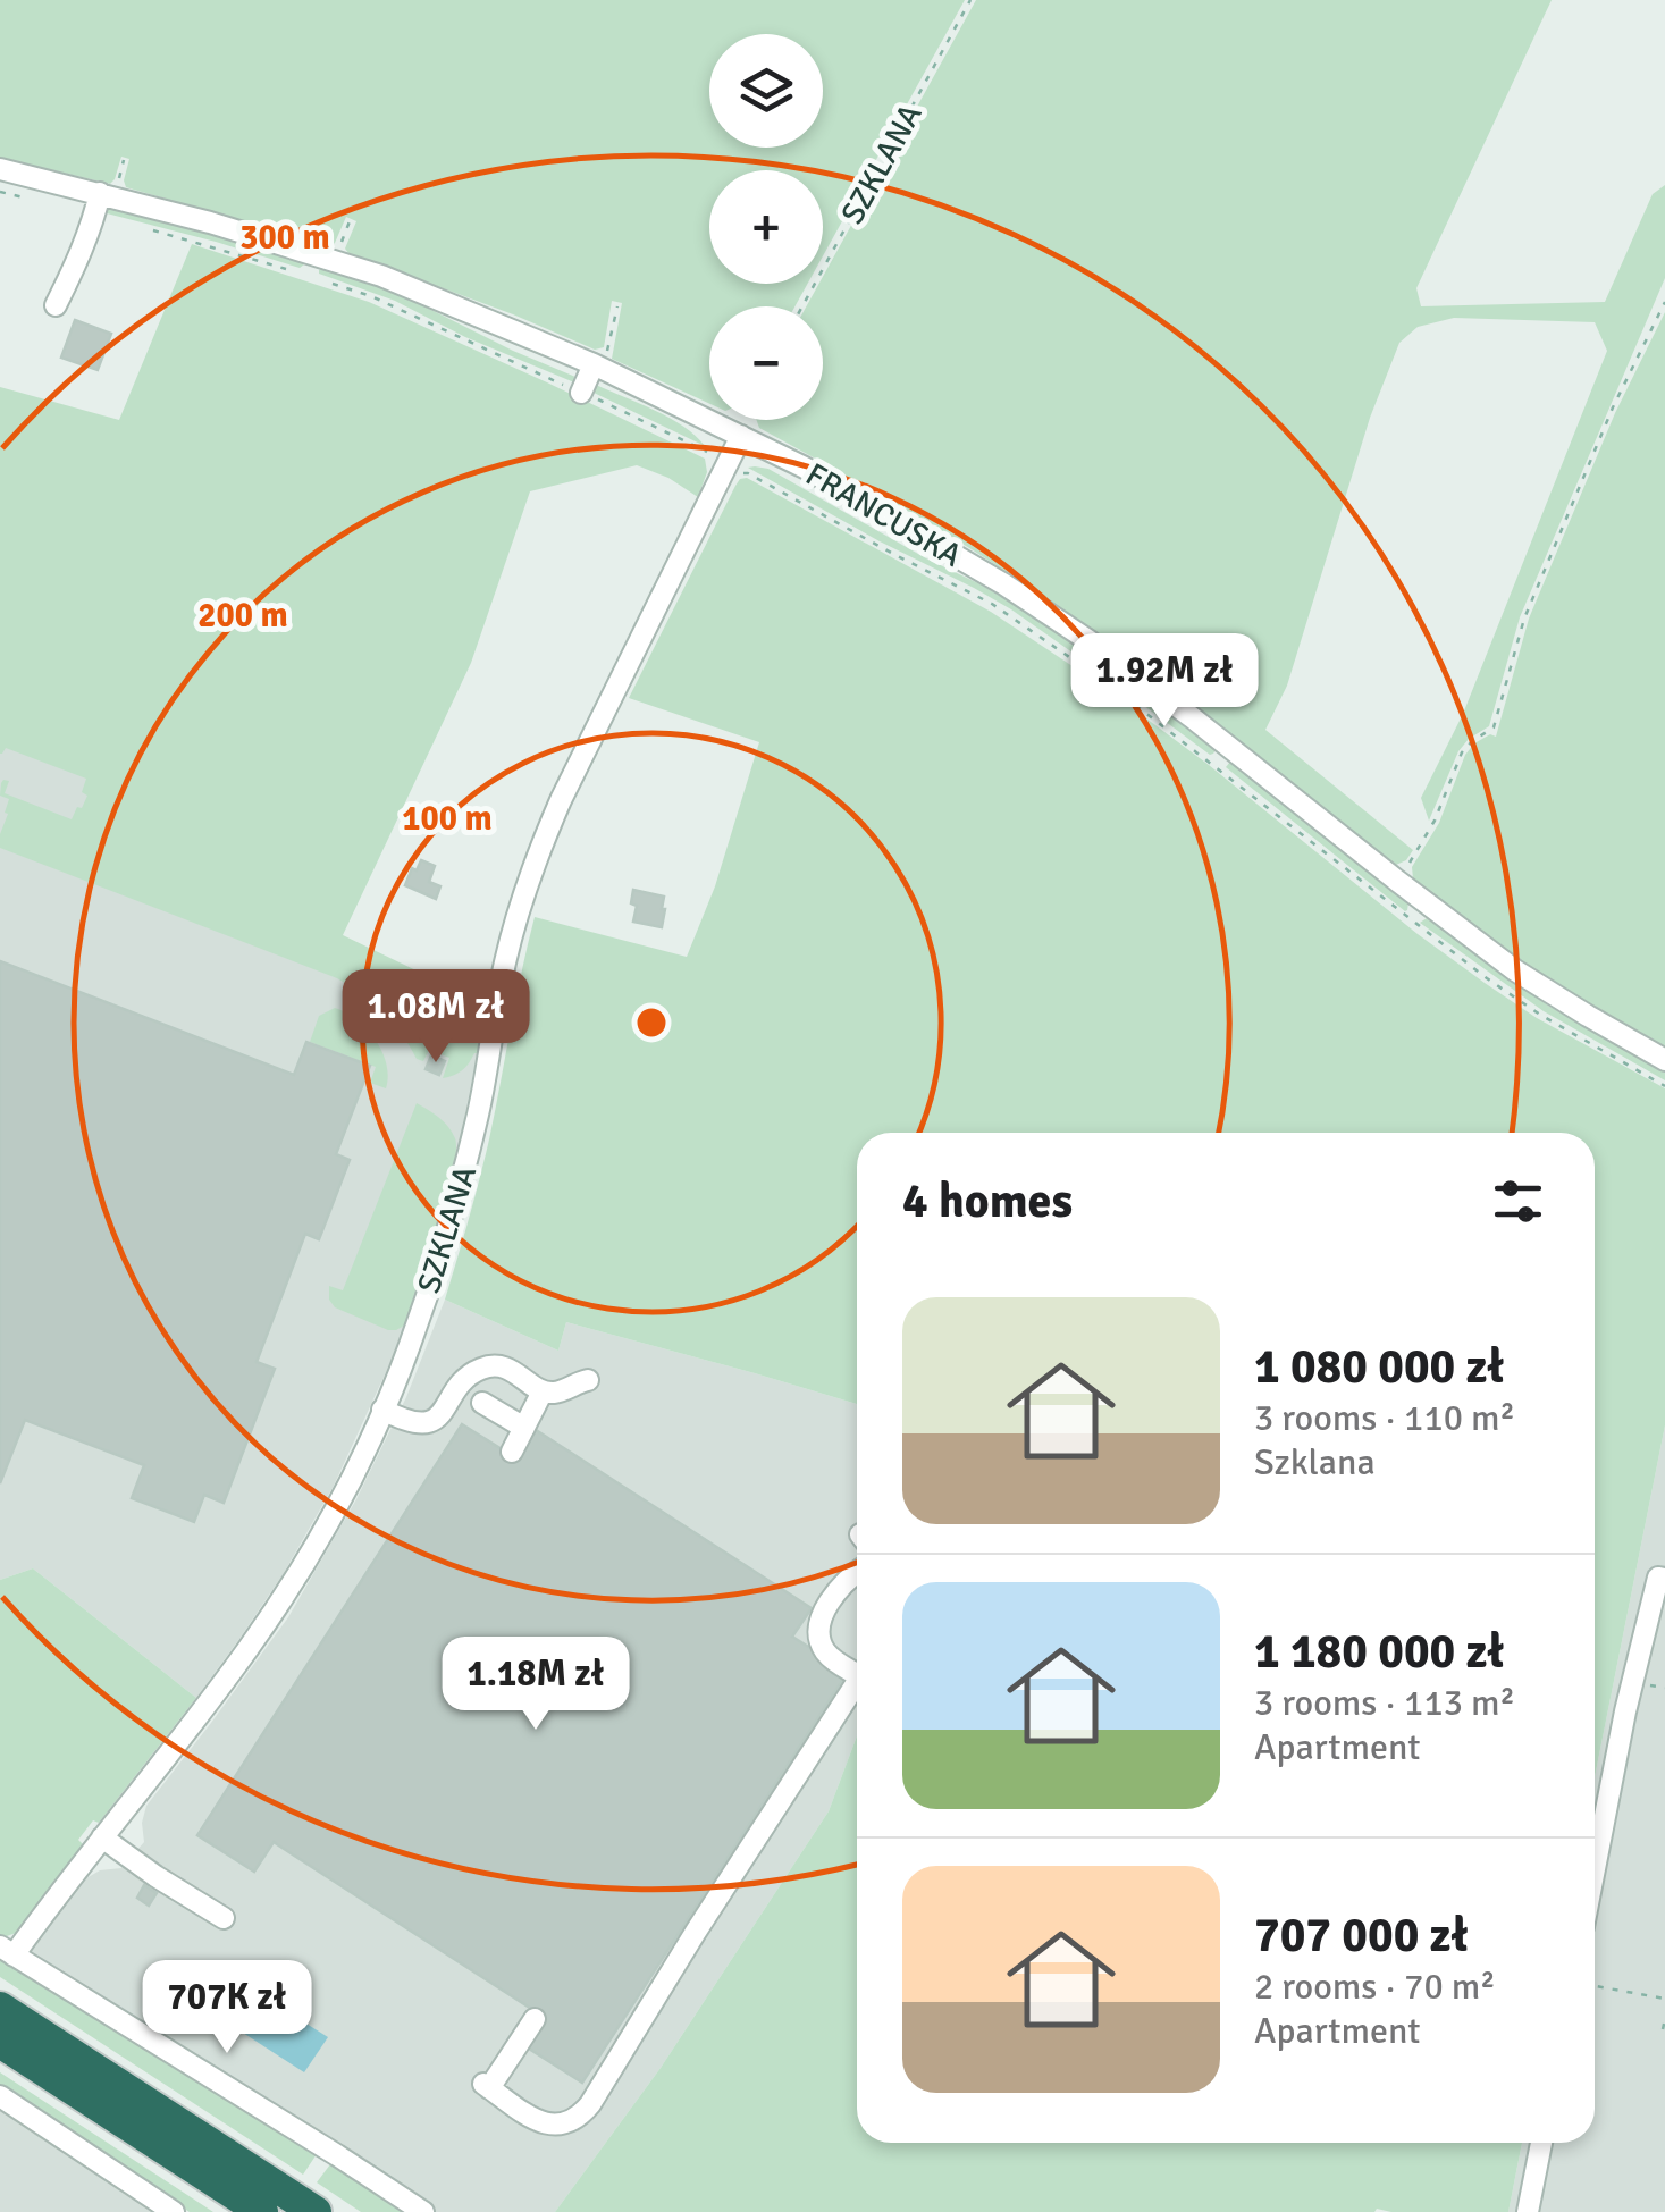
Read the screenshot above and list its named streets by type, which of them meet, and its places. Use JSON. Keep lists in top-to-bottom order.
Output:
{
  "streets": {
    "street": ["SZKLANA", "FRANCUSKA"]
  },
  "crossings": [
    ["SZKLANA", "FRANCUSKA"]
  ],
  "page": {
    "map_buttons": ["+", "−"],
    "price": [
      "1.92M zł",
      "1.08M zł",
      "1.18M zł",
      "707K zł"
    ],
    "heading": "4 homes",
    "list": [
      {
        "name": "1 080 000 zł",
        "note": "3 rooms · 110 m² · Szklana"
      },
      {
        "name": "1 180 000 zł",
        "note": "3 rooms · 113 m² · Apartment"
      },
      {
        "name": "707 000 zł",
        "note": "2 rooms · 70 m² · Apartment"
      }
    ]
  },
  "rings": ["300 m", "200 m", "100 m"]
}
